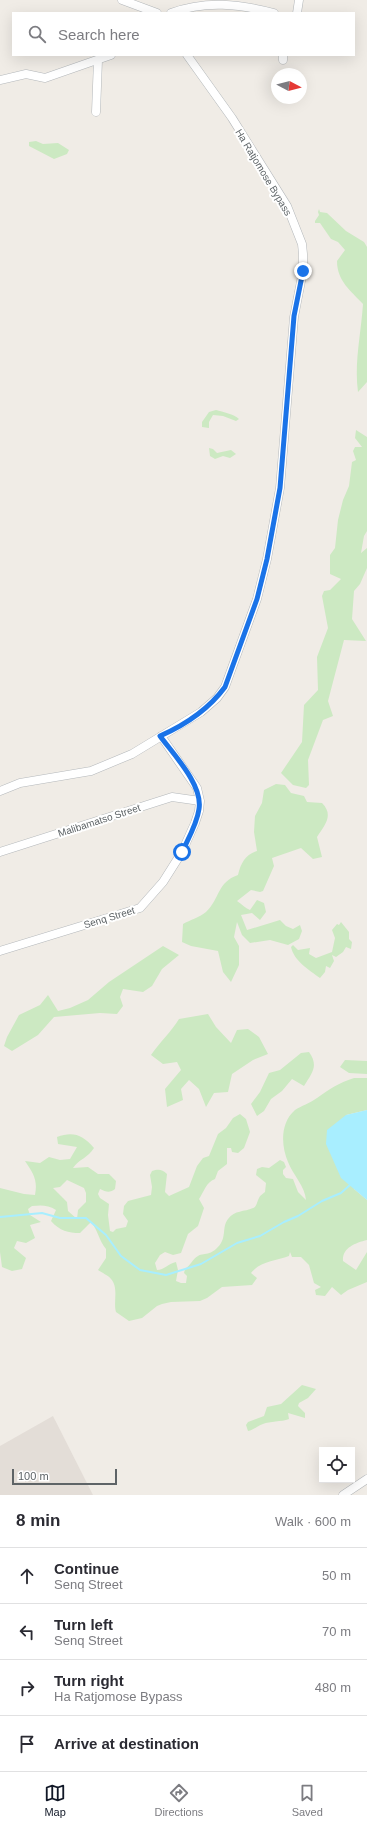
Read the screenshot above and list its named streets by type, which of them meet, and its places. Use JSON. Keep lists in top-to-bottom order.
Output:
{
  "streets": {
    "street": ["Ha Ratjomose Bypass", "Malibamatso Street", "Senq Street"]
  },
  "crossings": [
    ["Malibamatso Street", "Senq Street"]
  ],
  "scale_bar": "100 m",
  "north": "right",
  "page": {
    "search": "Search here",
    "scale": "100 m",
    "heading": ["8 min", "Walk · 600 m"],
    "list": [
      ["Continue", "Senq Street", "50 m"],
      ["Turn left", "Senq Street", "70 m"],
      ["Turn right", "Ha Ratjomose Bypass", "480 m"],
      "Arrive at destination"
    ],
    "nav": ["Map", "Directions", "Saved"]
  }
}
